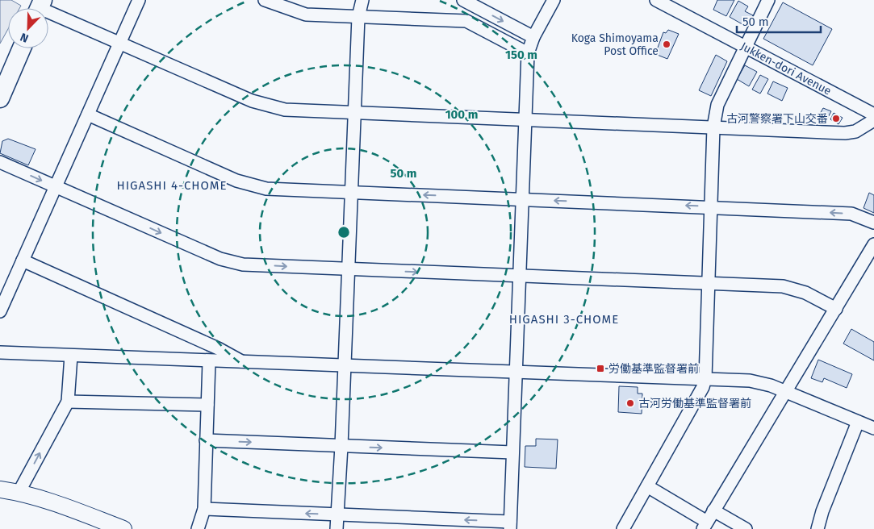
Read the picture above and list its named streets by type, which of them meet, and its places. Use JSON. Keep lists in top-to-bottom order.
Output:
{
  "streets": {
    "street": ["Jukken-dori Avenue"]
  },
  "districts": ["HIGASHI 4-CHOME", "HIGASHI 3-CHOME"],
  "places": {
    "other": ["Koga Shimoyama Post Office", "古河警察署下山交番", "古河労働基準監督署前"],
    "transit": ["労働基準監督署前"]
  },
  "scale_bar": "50 m",
  "north": "bottom left",
  "rings": ["150 m", "100 m", "50 m"]
}
